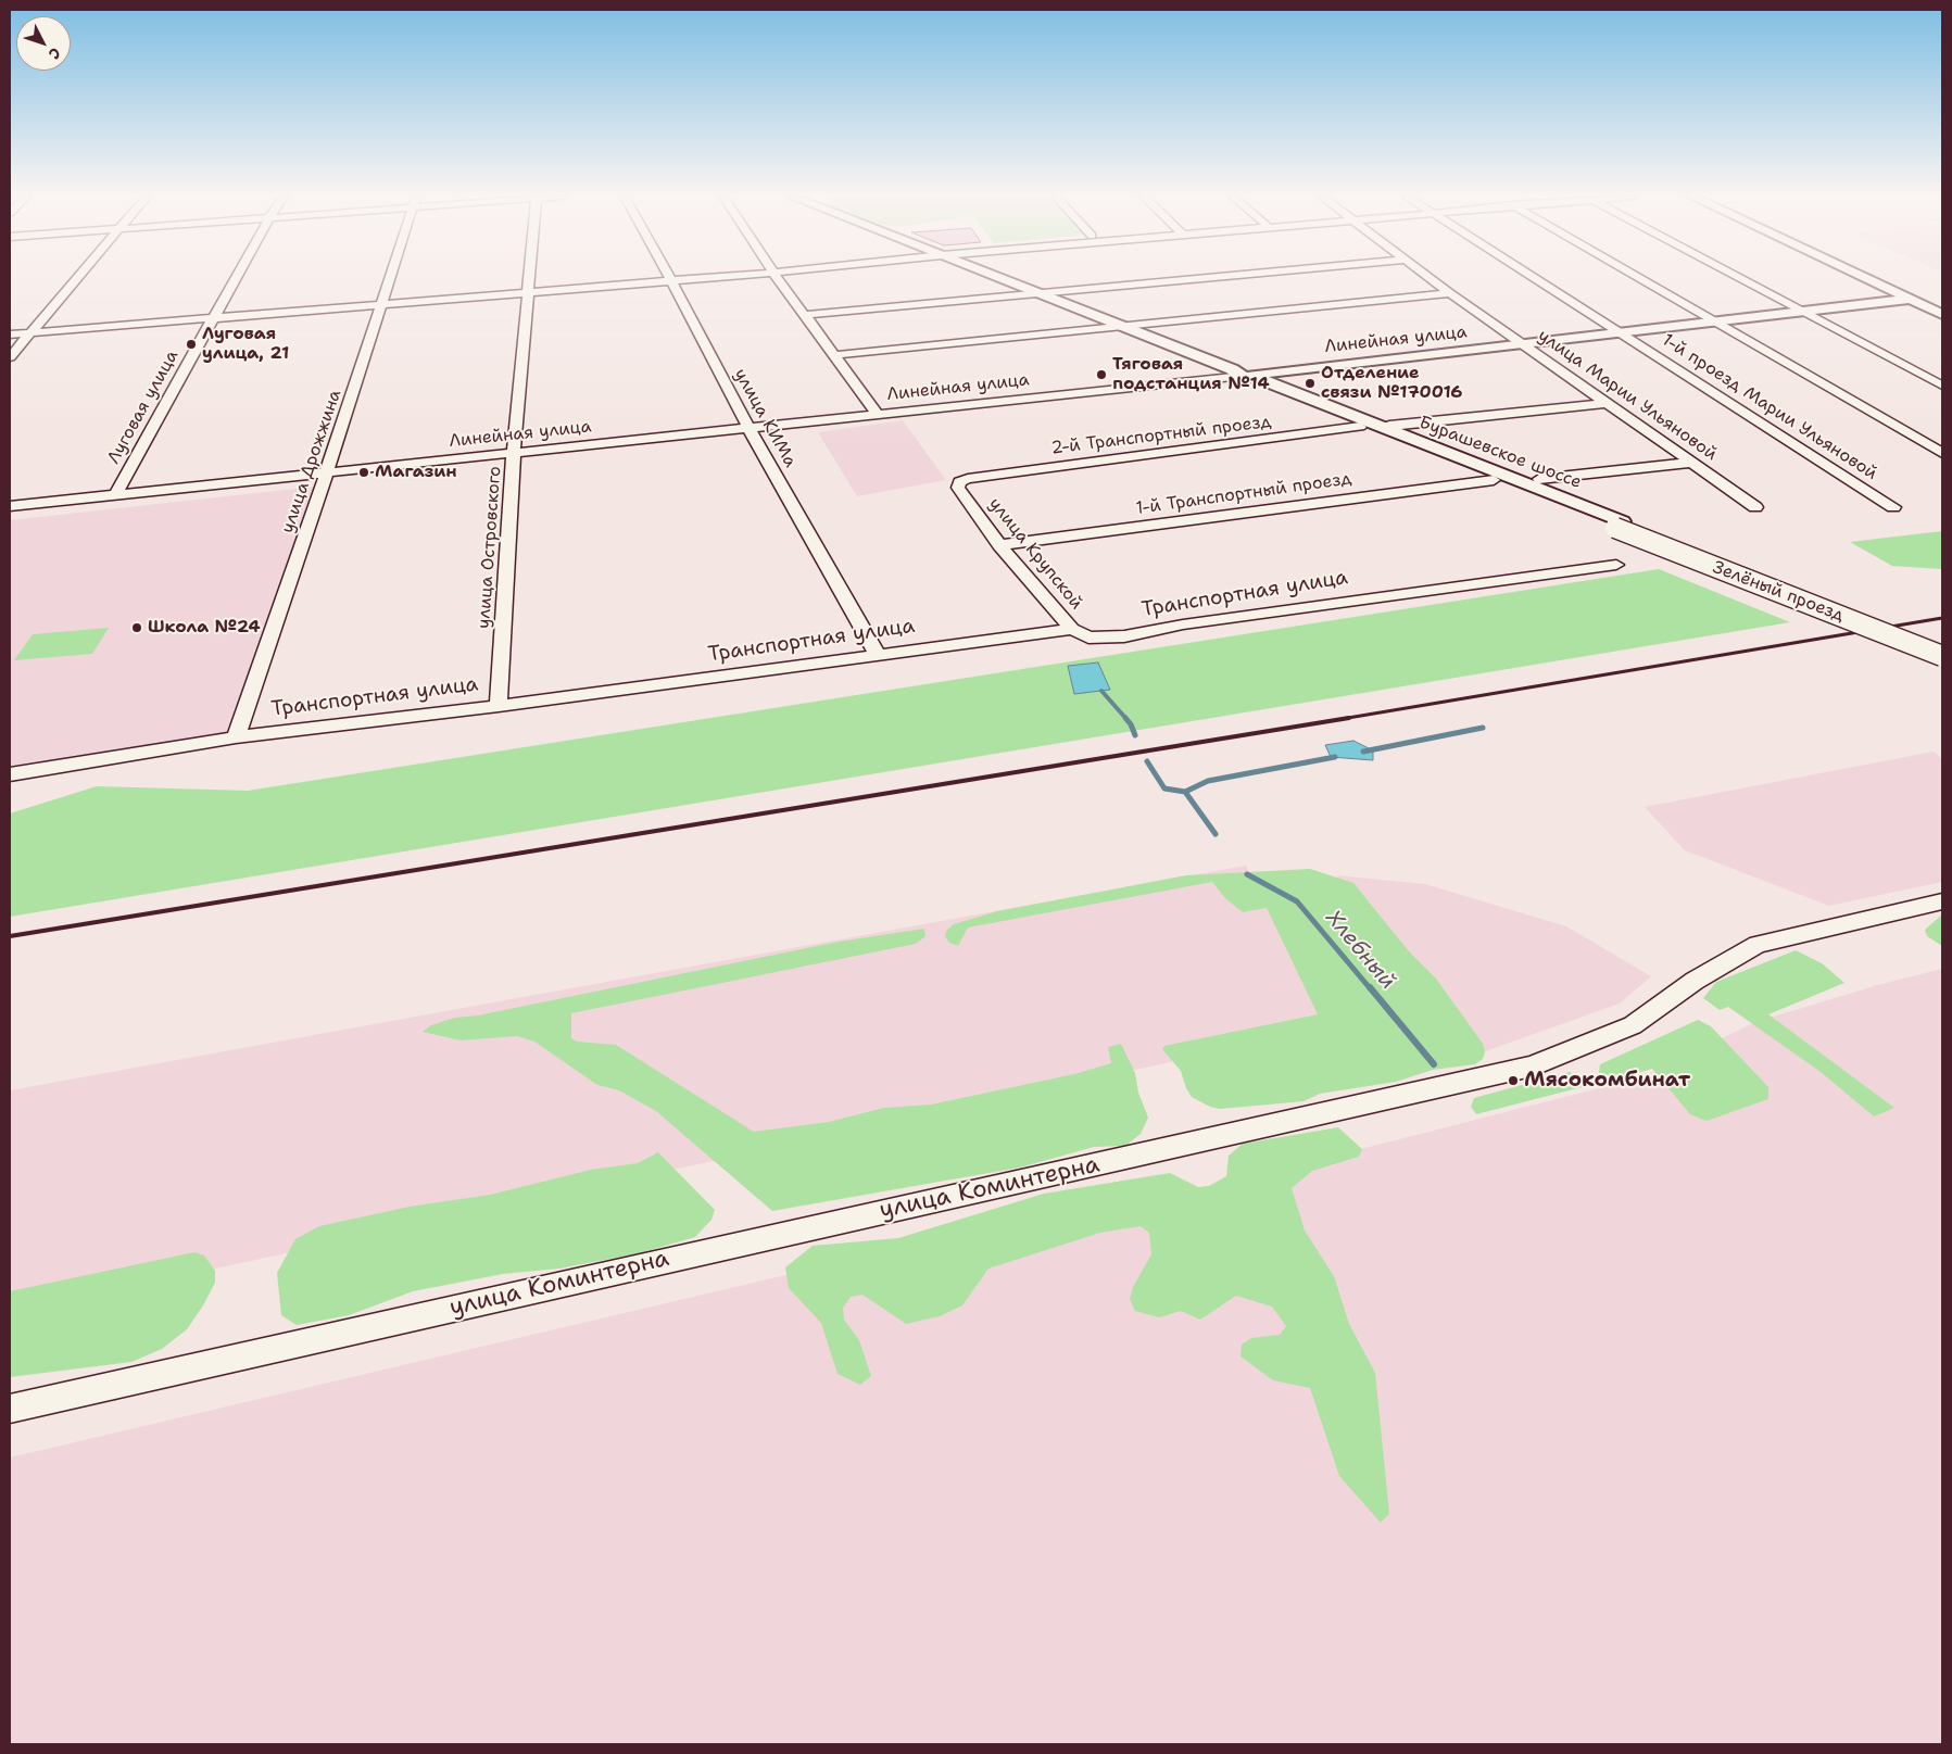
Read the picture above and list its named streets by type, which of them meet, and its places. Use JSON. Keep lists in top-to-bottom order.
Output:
{
  "streets": {
    "main road": ["Линейная улица", "Бурашевское шоссе", "Зелёный проезд"],
    "street": [
      "улица Марии Ульяновой",
      "Луговая улица",
      "1-й проезд Марии Ульяновой",
      "улица КИМа",
      "2-й Транспортный проезд",
      "улица Дрожжина",
      "1-й Транспортный проезд",
      "улица Островского",
      "улица Крупской",
      "Транспортная улица",
      "улица Коминтерна"
    ]
  },
  "crossings": [
    ["Линейная улица", "улица Марии Ульяновой"],
    ["Линейная улица", "Луговая улица"],
    ["Линейная улица", "1-й проезд Марии Ульяновой"],
    ["Линейная улица", "улица КИМа"],
    ["Линейная улица", "Бурашевское шоссе"],
    ["Линейная улица", "улица Дрожжина"],
    ["Линейная улица", "улица Островского"],
    ["улица КИМа", "Транспортная улица"],
    ["2-й Транспортный проезд", "Бурашевское шоссе"],
    ["2-й Транспортный проезд", "улица Крупской"],
    ["Бурашевское шоссе", "1-й Транспортный проезд"],
    ["Бурашевское шоссе", "Зелёный проезд"],
    ["улица Дрожжина", "Транспортная улица"],
    ["1-й Транспортный проезд", "улица Крупской"],
    ["улица Островского", "Транспортная улица"],
    ["улица Крупской", "Транспортная улица"]
  ],
  "water": ["Хлебный"],
  "places": [
    "Луговая улица, 21",
    "Тяговая подстанция №14",
    "Отделение связи №170016",
    "Магазин",
    "Школа №24",
    "Мясокомбинат"
  ],
  "north": "bottom right"
}
